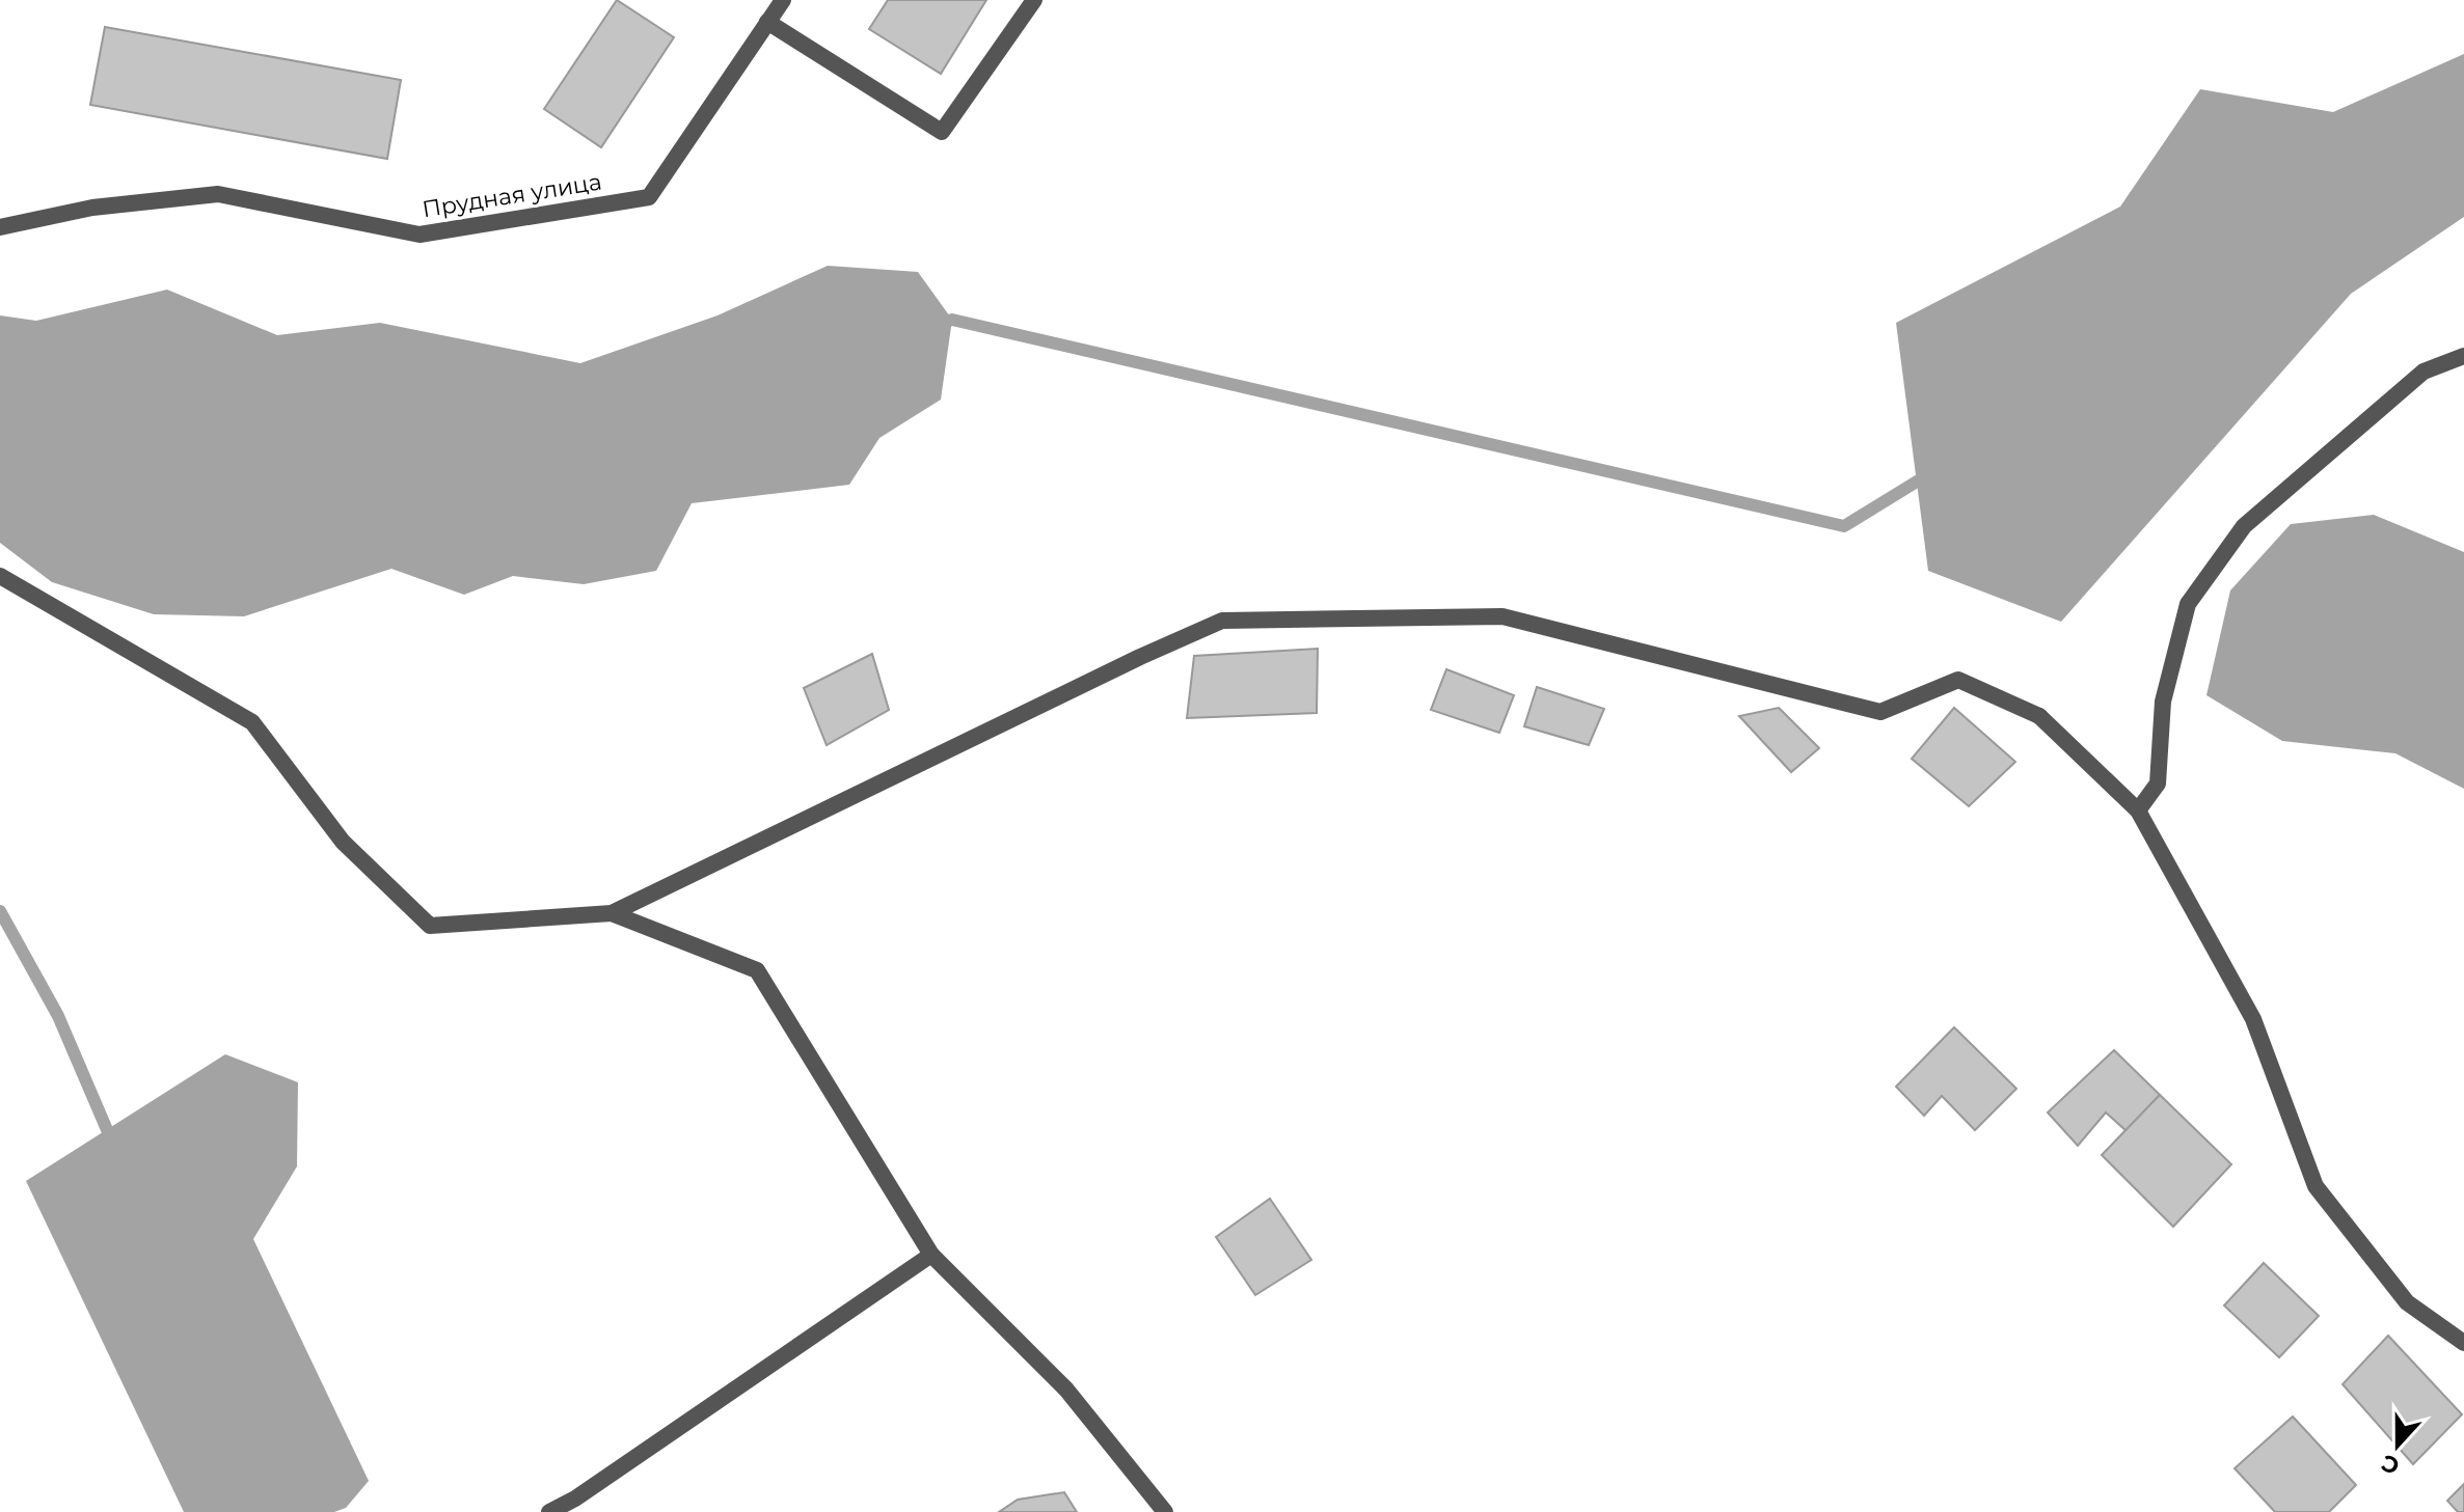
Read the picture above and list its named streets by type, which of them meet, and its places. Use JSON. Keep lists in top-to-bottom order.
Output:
{
  "streets": {
    "street": ["Прудная улица"]
  },
  "north": "bottom"
}
